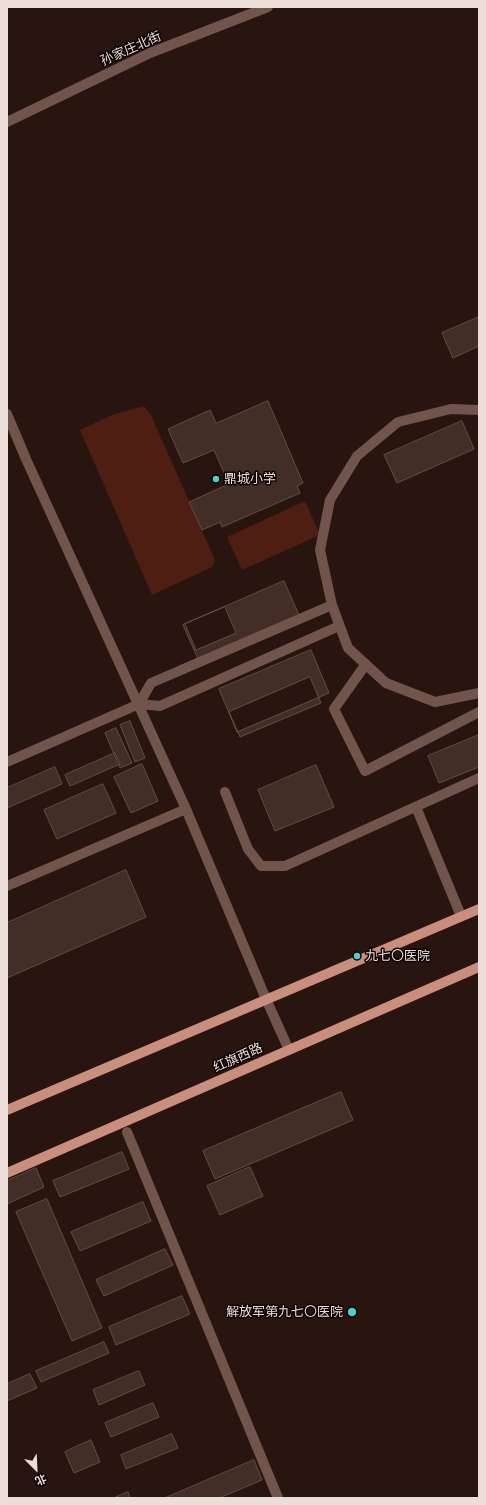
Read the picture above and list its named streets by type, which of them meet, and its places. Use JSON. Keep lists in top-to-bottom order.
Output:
{
  "streets": {
    "main road": ["红旗西路"],
    "street": ["孙家庄北街"]
  },
  "places": ["鼎城小学", "九七〇医院", "解放军第九七〇医院"],
  "north": "bottom right"
}
